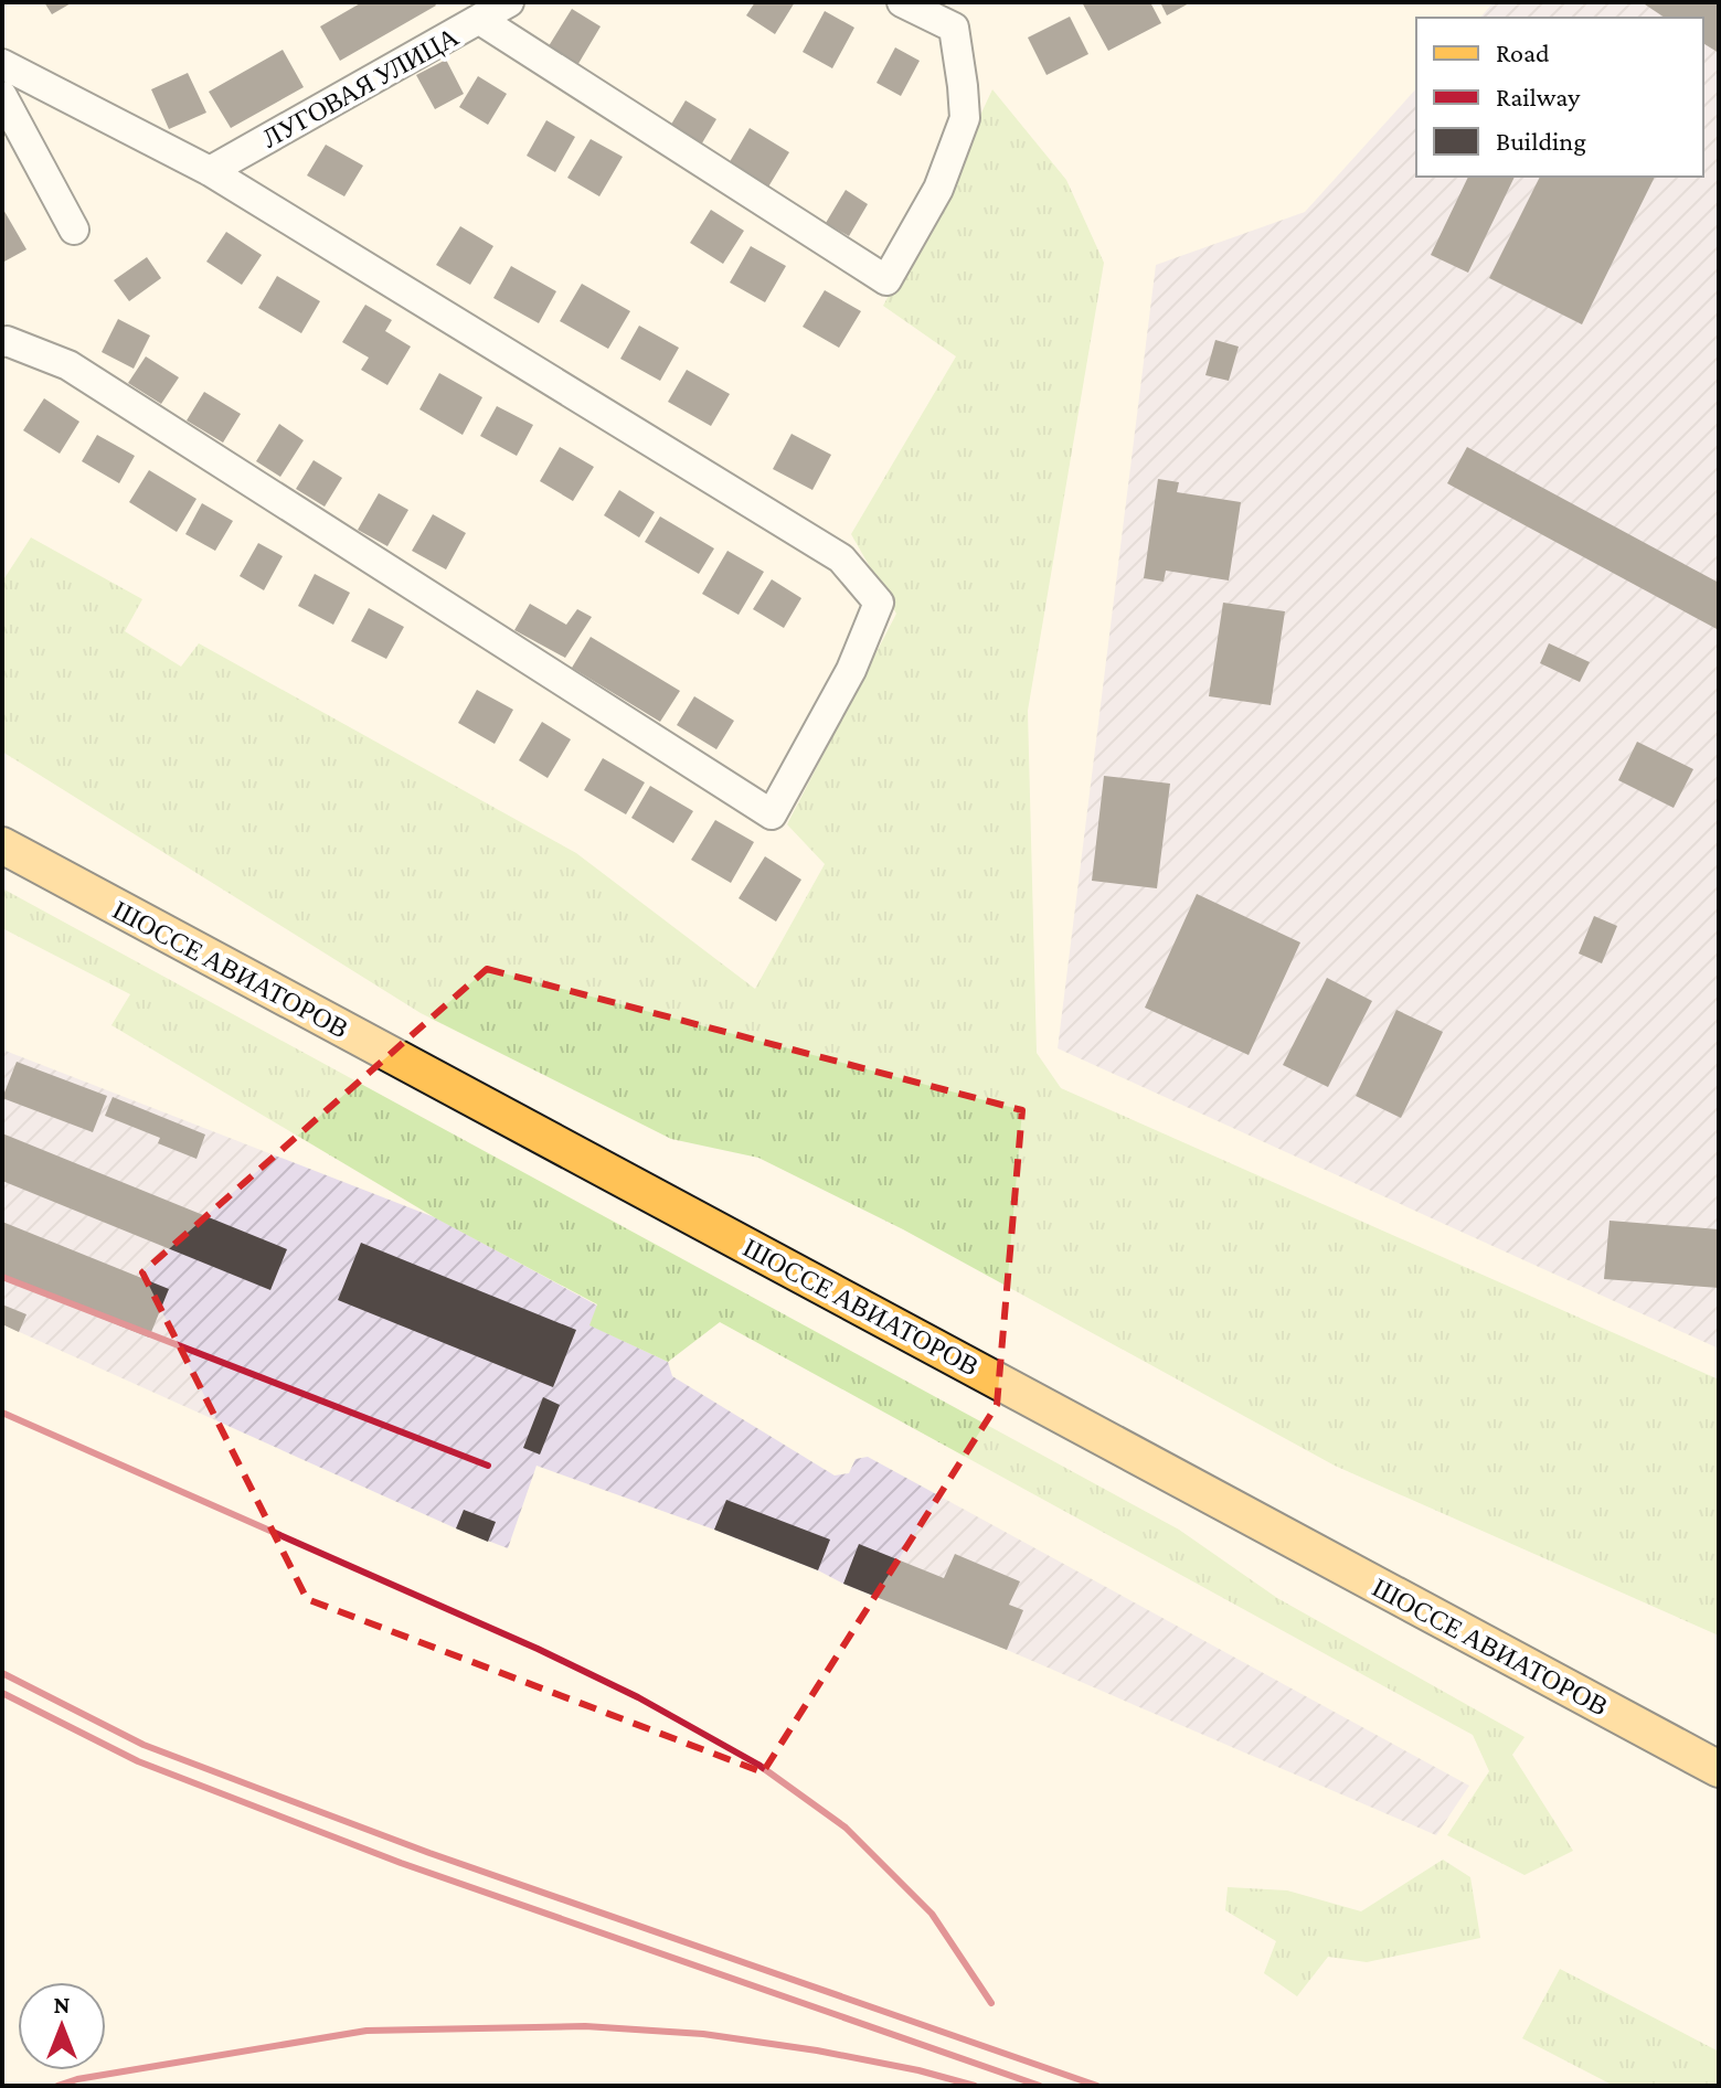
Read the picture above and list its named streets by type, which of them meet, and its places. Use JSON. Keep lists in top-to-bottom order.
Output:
{
  "streets": {
    "main road": ["ШОССЕ АВИАТОРОВ"],
    "street": ["ЛУГОВАЯ УЛИЦА"]
  },
  "legend": ["Road", "Railway", "Building"],
  "north": "top"
}
